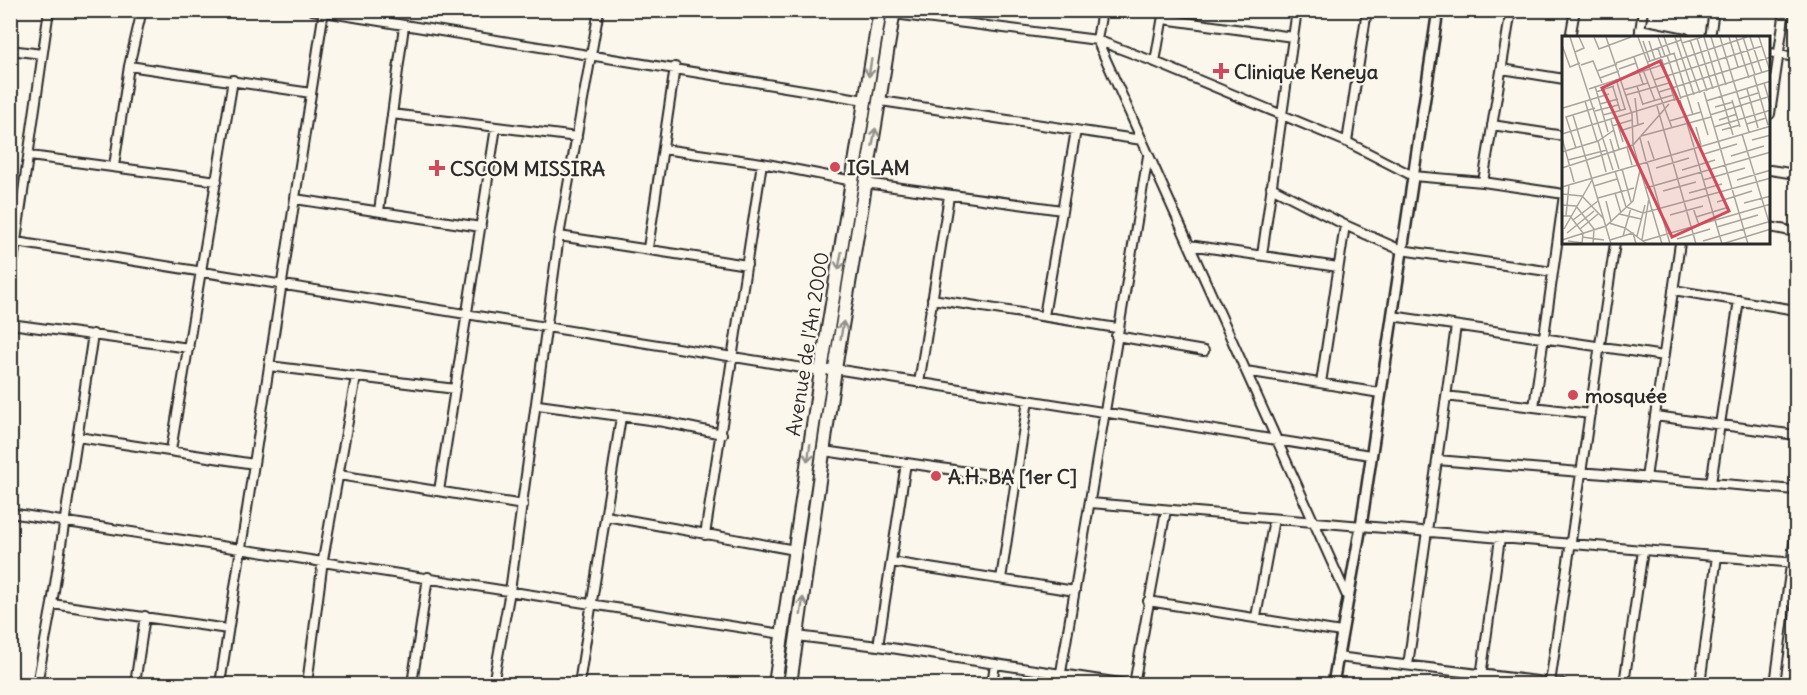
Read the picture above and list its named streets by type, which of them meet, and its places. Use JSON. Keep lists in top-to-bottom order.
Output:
{
  "streets": {
    "main road": ["Avenue de l'An 2000"]
  },
  "places": {
    "health": ["Clinique Keneya", "CSCOM MISSIRA"],
    "other": ["IGLAM", "mosquée", "A.H. BA [1er C]"]
  }
}
